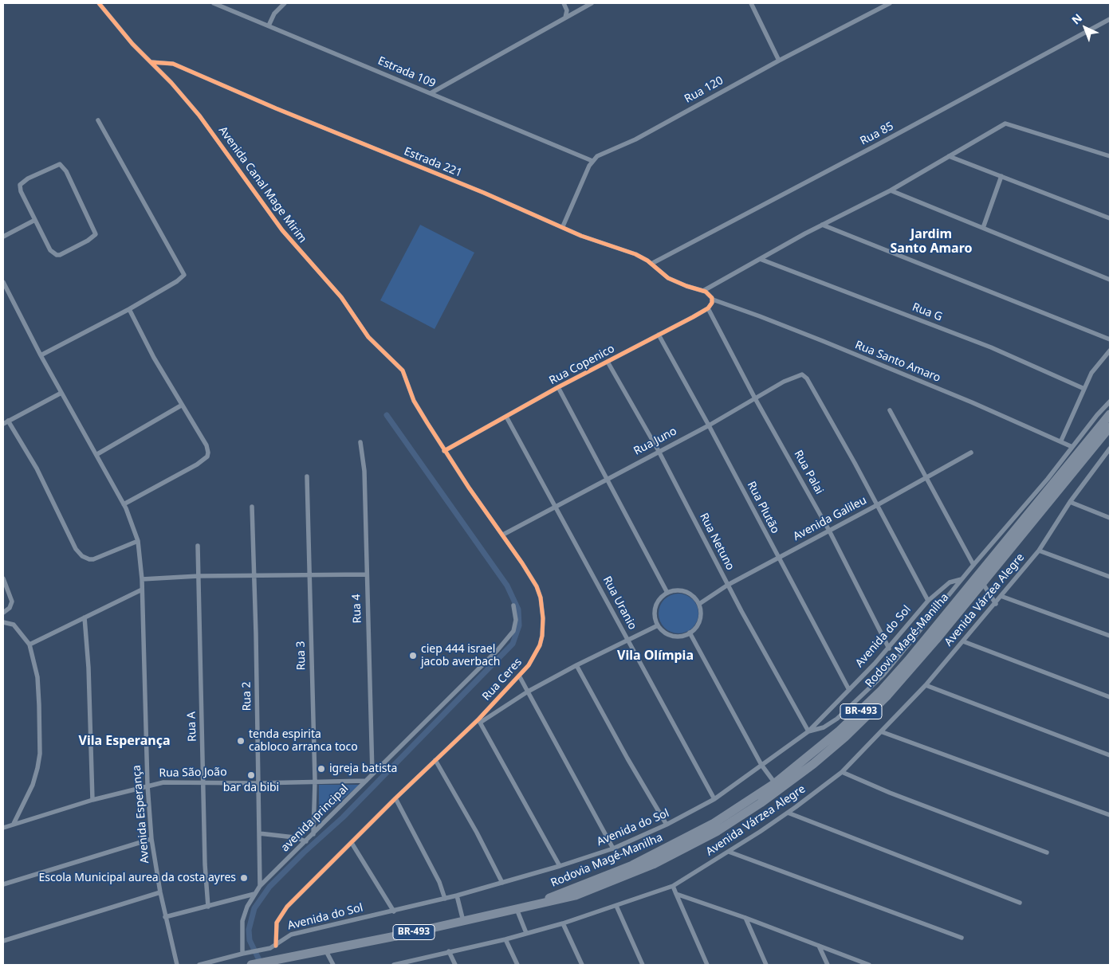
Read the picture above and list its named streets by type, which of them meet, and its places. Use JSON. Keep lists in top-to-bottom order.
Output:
{
  "streets": {
    "highway": ["Rodovia Magé-Manilha", "BR-493"],
    "street": [
      "Estrada 109",
      "Rua 120",
      "Rua 85",
      "Estrada 221",
      "Avenida Canal Mage Mirim",
      "Rua G",
      "Rua Santo Amaro",
      "Rua Copenico",
      "Rua Juno",
      "Rua Palai",
      "Rua Plutão",
      "Avenida Galileu",
      "Rua Netuno",
      "Avenida Várzea Alegre",
      "Rua Uranio",
      "Rua 4",
      "Avenida do Sol",
      "Rua 3",
      "Rua Ceres",
      "Rua 2",
      "Rua A",
      "Rua São João",
      "Avenida Esperança",
      "avenida principal"
    ]
  },
  "crossings": [
    ["Estrada 109", "Rua 120"],
    ["Rua 85", "Estrada 221"],
    ["Estrada 221", "Avenida Canal Mage Mirim"],
    ["Avenida Canal Mage Mirim", "Rua Ceres"],
    ["Rua Copenico", "Rua Juno"],
    ["Rua Copenico", "Rua Palai"],
    ["Rua Copenico", "Rua Plutão"],
    ["Rua Copenico", "Avenida Galileu"],
    ["Rua Copenico", "Rua Netuno"],
    ["Rua Copenico", "Rua Uranio"],
    ["Rua Copenico", "Rua Ceres"],
    ["Rua Juno", "Rua Palai"],
    ["Rua Juno", "Rua Plutão"],
    ["Rua Juno", "Avenida Galileu"],
    ["Rua Juno", "Rua Netuno"],
    ["Rua Juno", "Rua Uranio"],
    ["Rua Juno", "Rua Ceres"],
    ["Rua Palai", "Avenida Galileu"],
    ["Rua Palai", "Avenida do Sol"],
    ["Rua Plutão", "Avenida Galileu"],
    ["Rua Plutão", "Avenida do Sol"],
    ["Avenida Galileu", "Rua Netuno"],
    ["Rua Netuno", "Avenida do Sol"],
    ["Rua Uranio", "Avenida do Sol"],
    ["Rua 4", "avenida principal"],
    ["Avenida do Sol", "Rua Ceres"],
    ["Avenida do Sol", "avenida principal"],
    ["Rua 3", "Rua São João"],
    ["Rua 3", "avenida principal"],
    ["Rua 2", "Rua São João"],
    ["Rua 2", "avenida principal"],
    ["Rua A", "Rua São João"],
    ["Rua São João", "Avenida Esperança"],
    ["Rua São João", "avenida principal"]
  ],
  "districts": ["Jardim Santo Amaro", "Vila Olímpia", "Vila Esperança"],
  "places": [
    "ciep 444 israel jacob averbach",
    "tenda espirita cabloco arranca toco",
    "igreja batista",
    "bar da bibi",
    "Escola Municipal aurea da costa ayres"
  ],
  "north": "top left"
}
